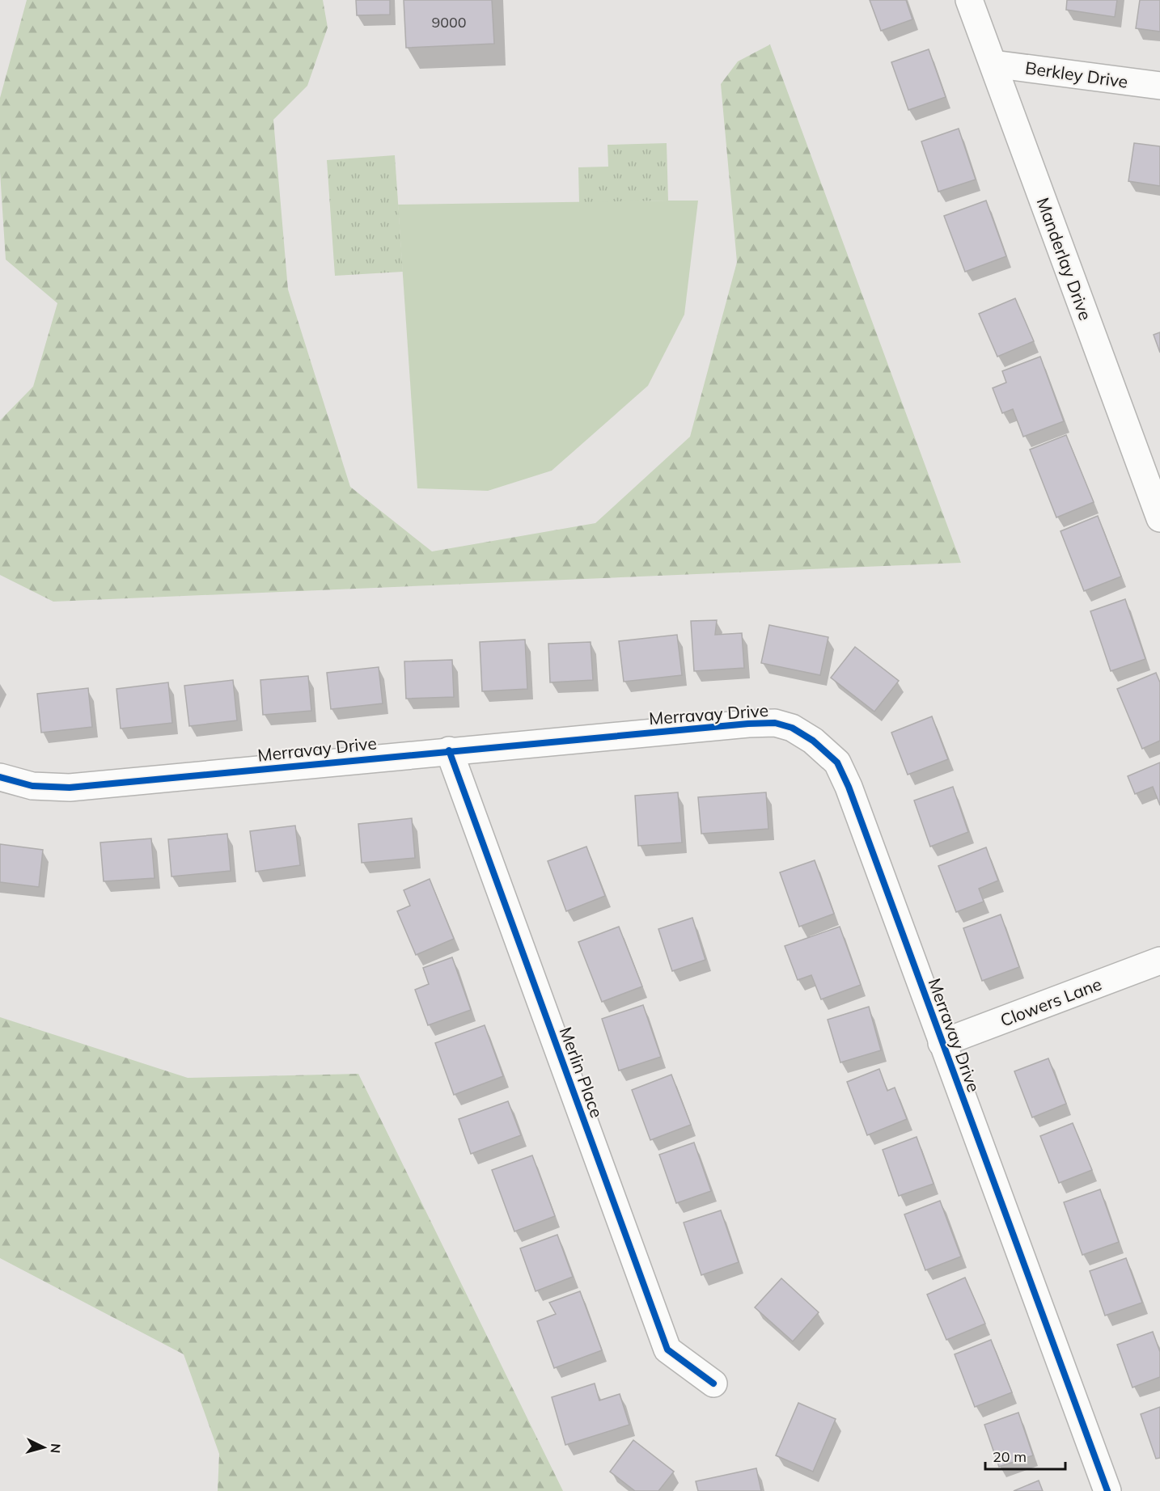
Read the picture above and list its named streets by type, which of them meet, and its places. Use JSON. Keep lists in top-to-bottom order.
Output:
{
  "streets": {
    "street": [
      "Berkley Drive",
      "Manderlay Drive",
      "Merravay Drive",
      "Clowers Lane",
      "Merlin Place"
    ]
  },
  "crossings": [
    ["Berkley Drive", "Manderlay Drive"],
    ["Merravay Drive", "Clowers Lane"],
    ["Merravay Drive", "Merlin Place"]
  ],
  "house_numbers": ["9000"],
  "scale_bar": "20 m",
  "north": "right"
}
